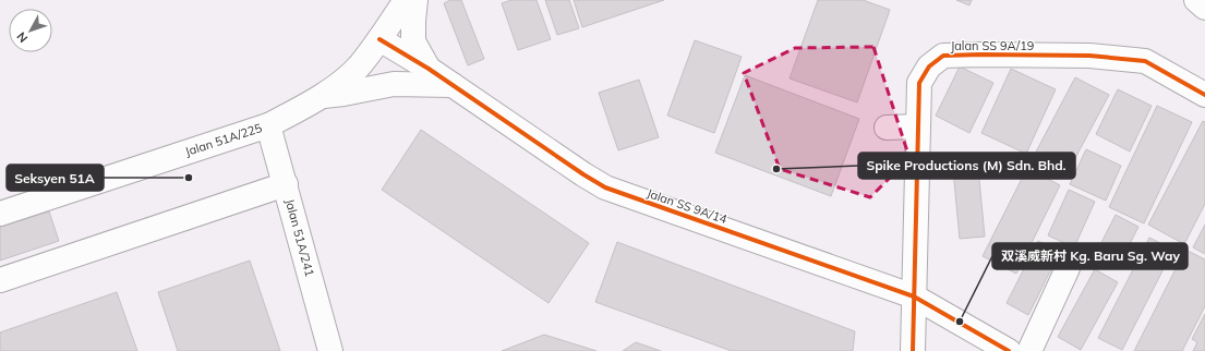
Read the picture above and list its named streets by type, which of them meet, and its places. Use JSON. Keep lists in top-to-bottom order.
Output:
{
  "streets": {
    "street": [
      "Jalan SS 9A/19",
      "Jalan 51A/225",
      "Jalan SS 9A/14",
      "Jalan 51A/241"
    ]
  },
  "crossings": [
    ["Jalan SS 9A/19", "Jalan SS 9A/14"],
    ["Jalan 51A/225", "Jalan SS 9A/14"],
    ["Jalan 51A/225", "Jalan 51A/241"]
  ],
  "places": ["Spike Productions (M) Sdn. Bhd.", "Seksyen 51A", "双溪威新村 Kg. Baru Sg. Way"],
  "north": "bottom left"
}
